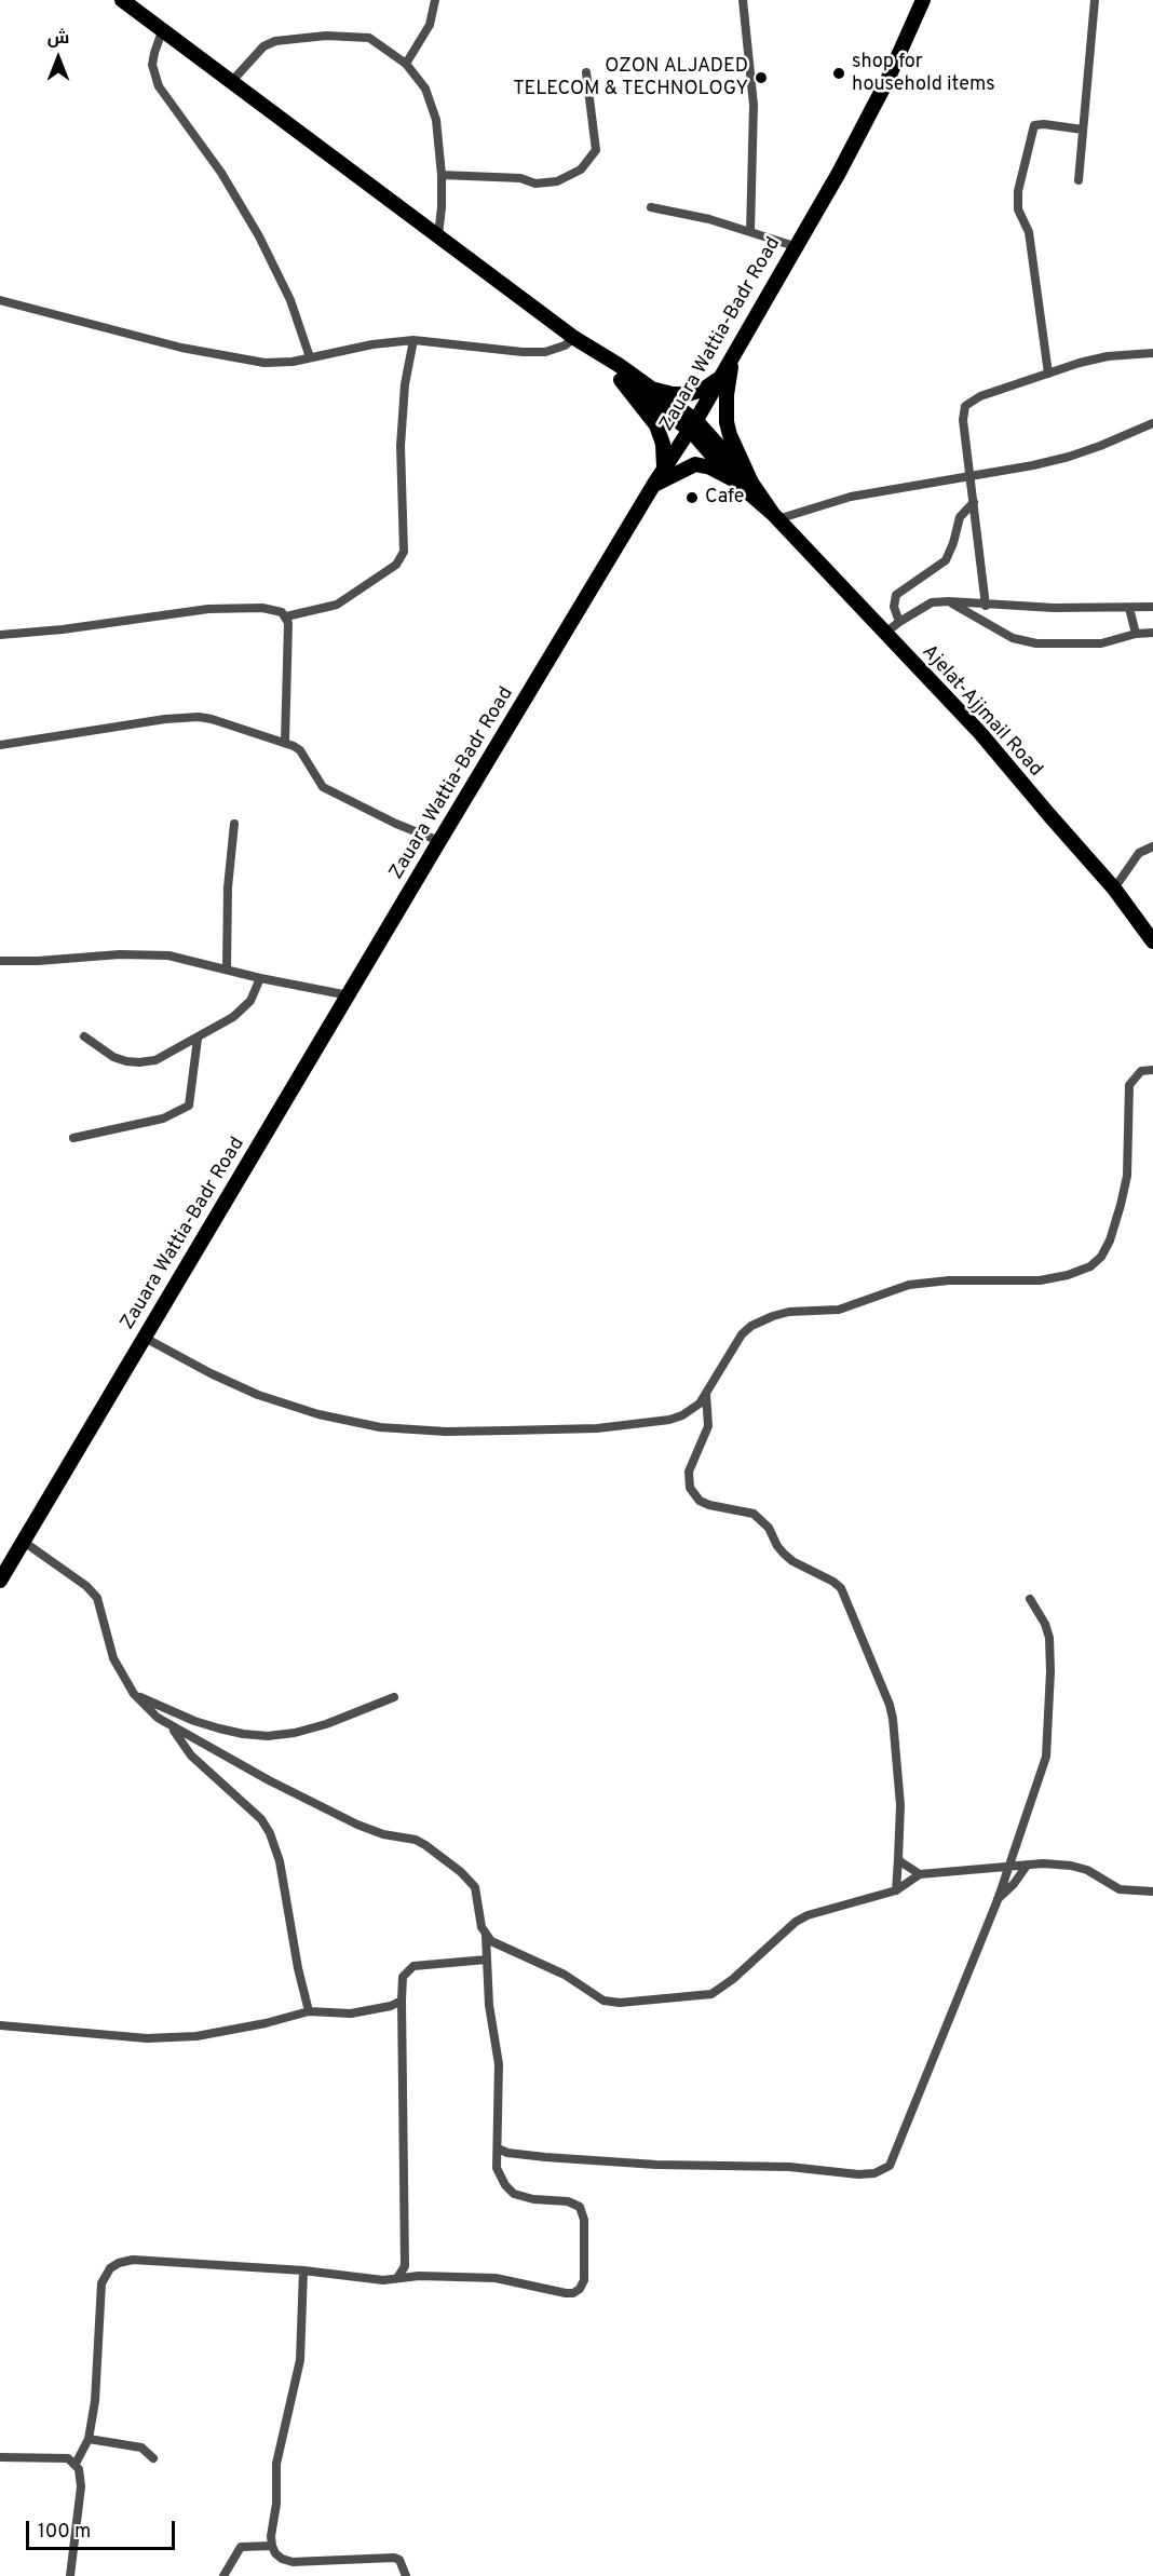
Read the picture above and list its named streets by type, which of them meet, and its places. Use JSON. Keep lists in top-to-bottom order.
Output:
{
  "streets": {
    "main road": ["Zauara Wattia-Badr Road", "Ajelat-Ajjmail Road"]
  },
  "places": ["shop for household items", "OZON ALJADED TELECOM & TECHNOLOGY", "Cafe"],
  "scale_bar": "100 m",
  "north": "top"
}
